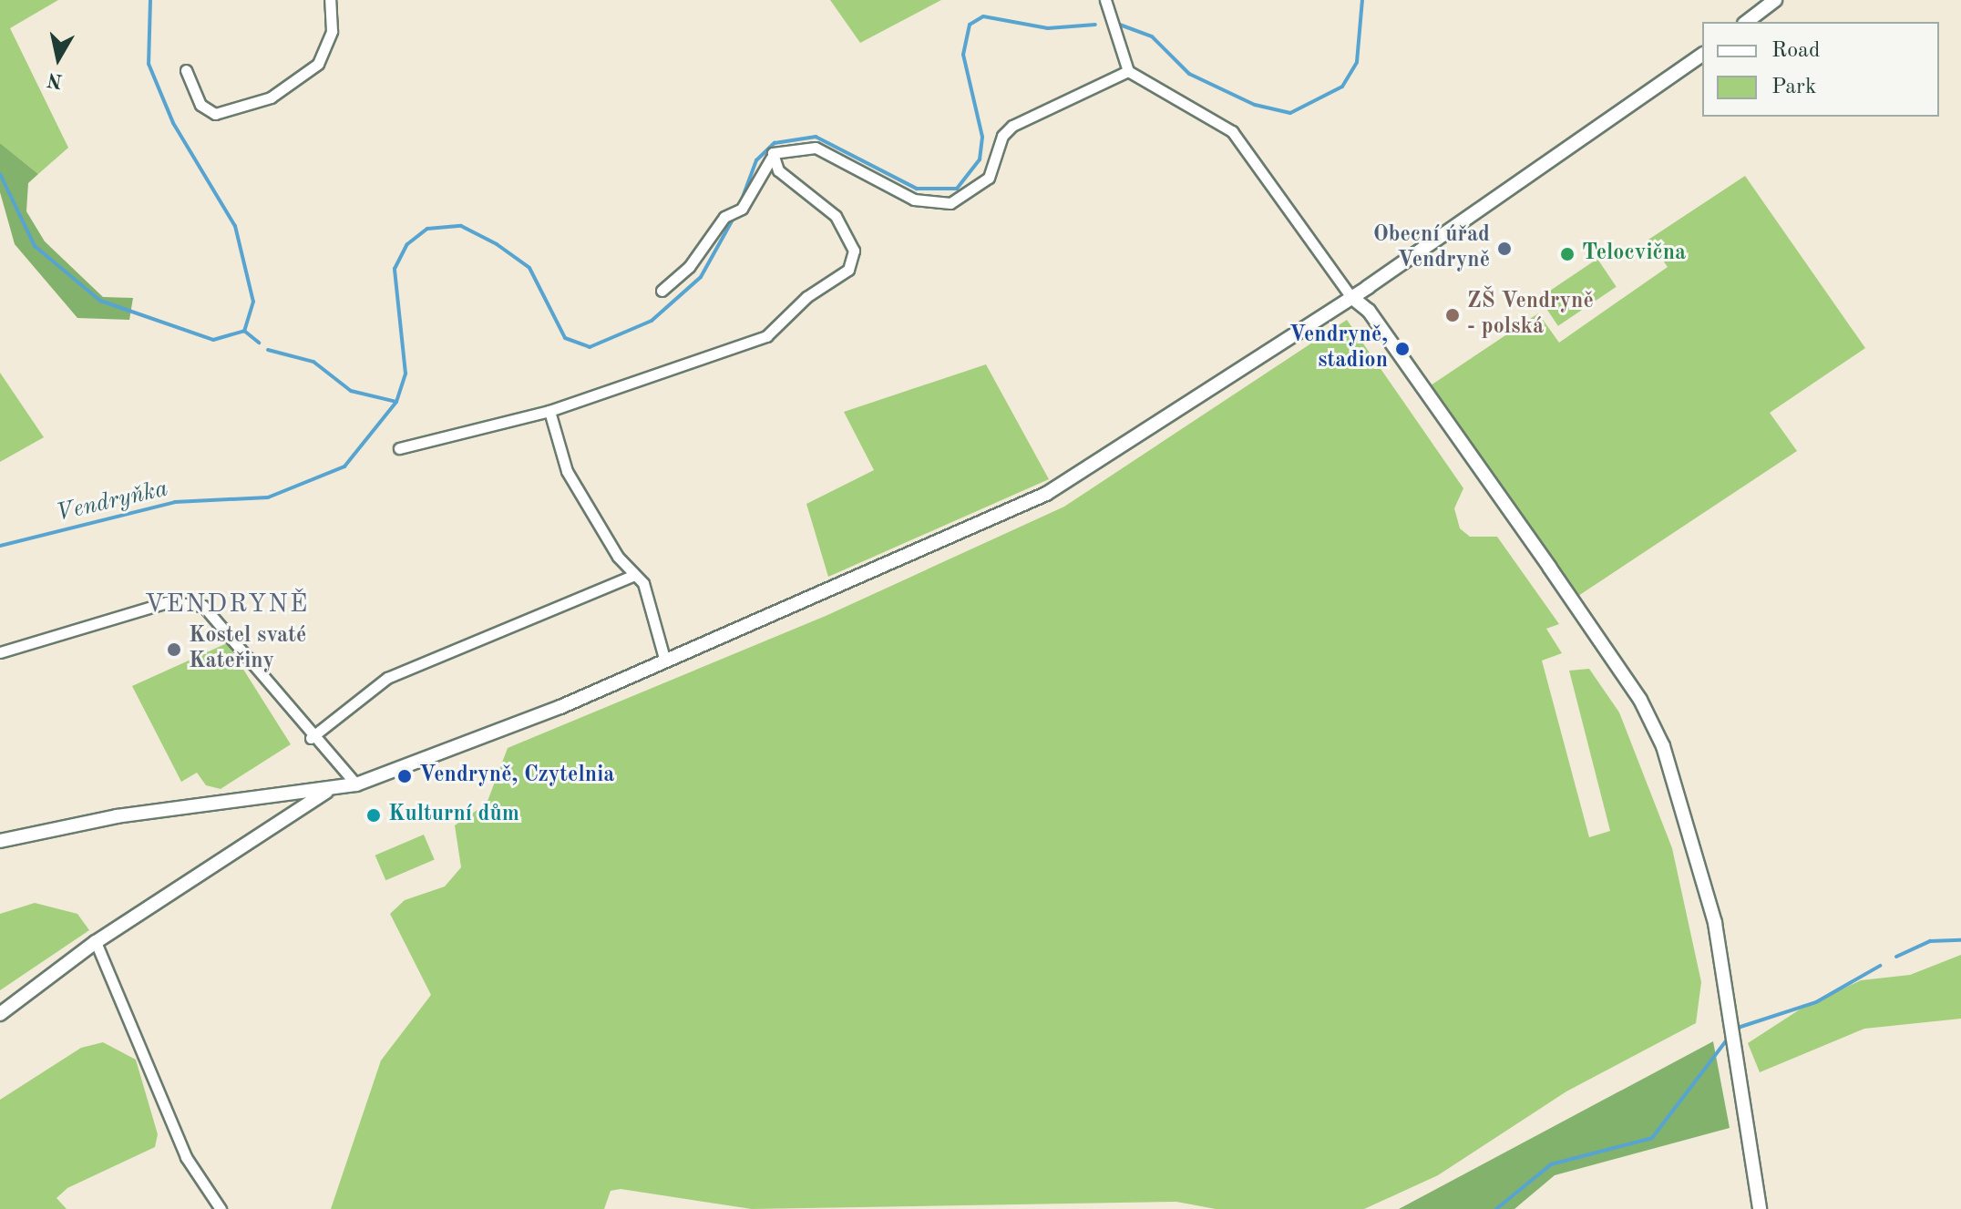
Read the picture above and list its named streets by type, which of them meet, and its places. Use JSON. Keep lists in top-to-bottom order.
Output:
{
  "districts": ["VENDRYNĚ"],
  "water": ["Vendryňka"],
  "places": [
    "Obecní úřad Vendryně",
    "Telocvična",
    "ZŠ Vendryně - polská",
    "Vendryně, stadion",
    "Kostel svaté Kateřiny",
    "Vendryně, Czytelnia",
    "Kulturní dům"
  ],
  "legend": ["Road", "Park"],
  "north": "bottom"
}
